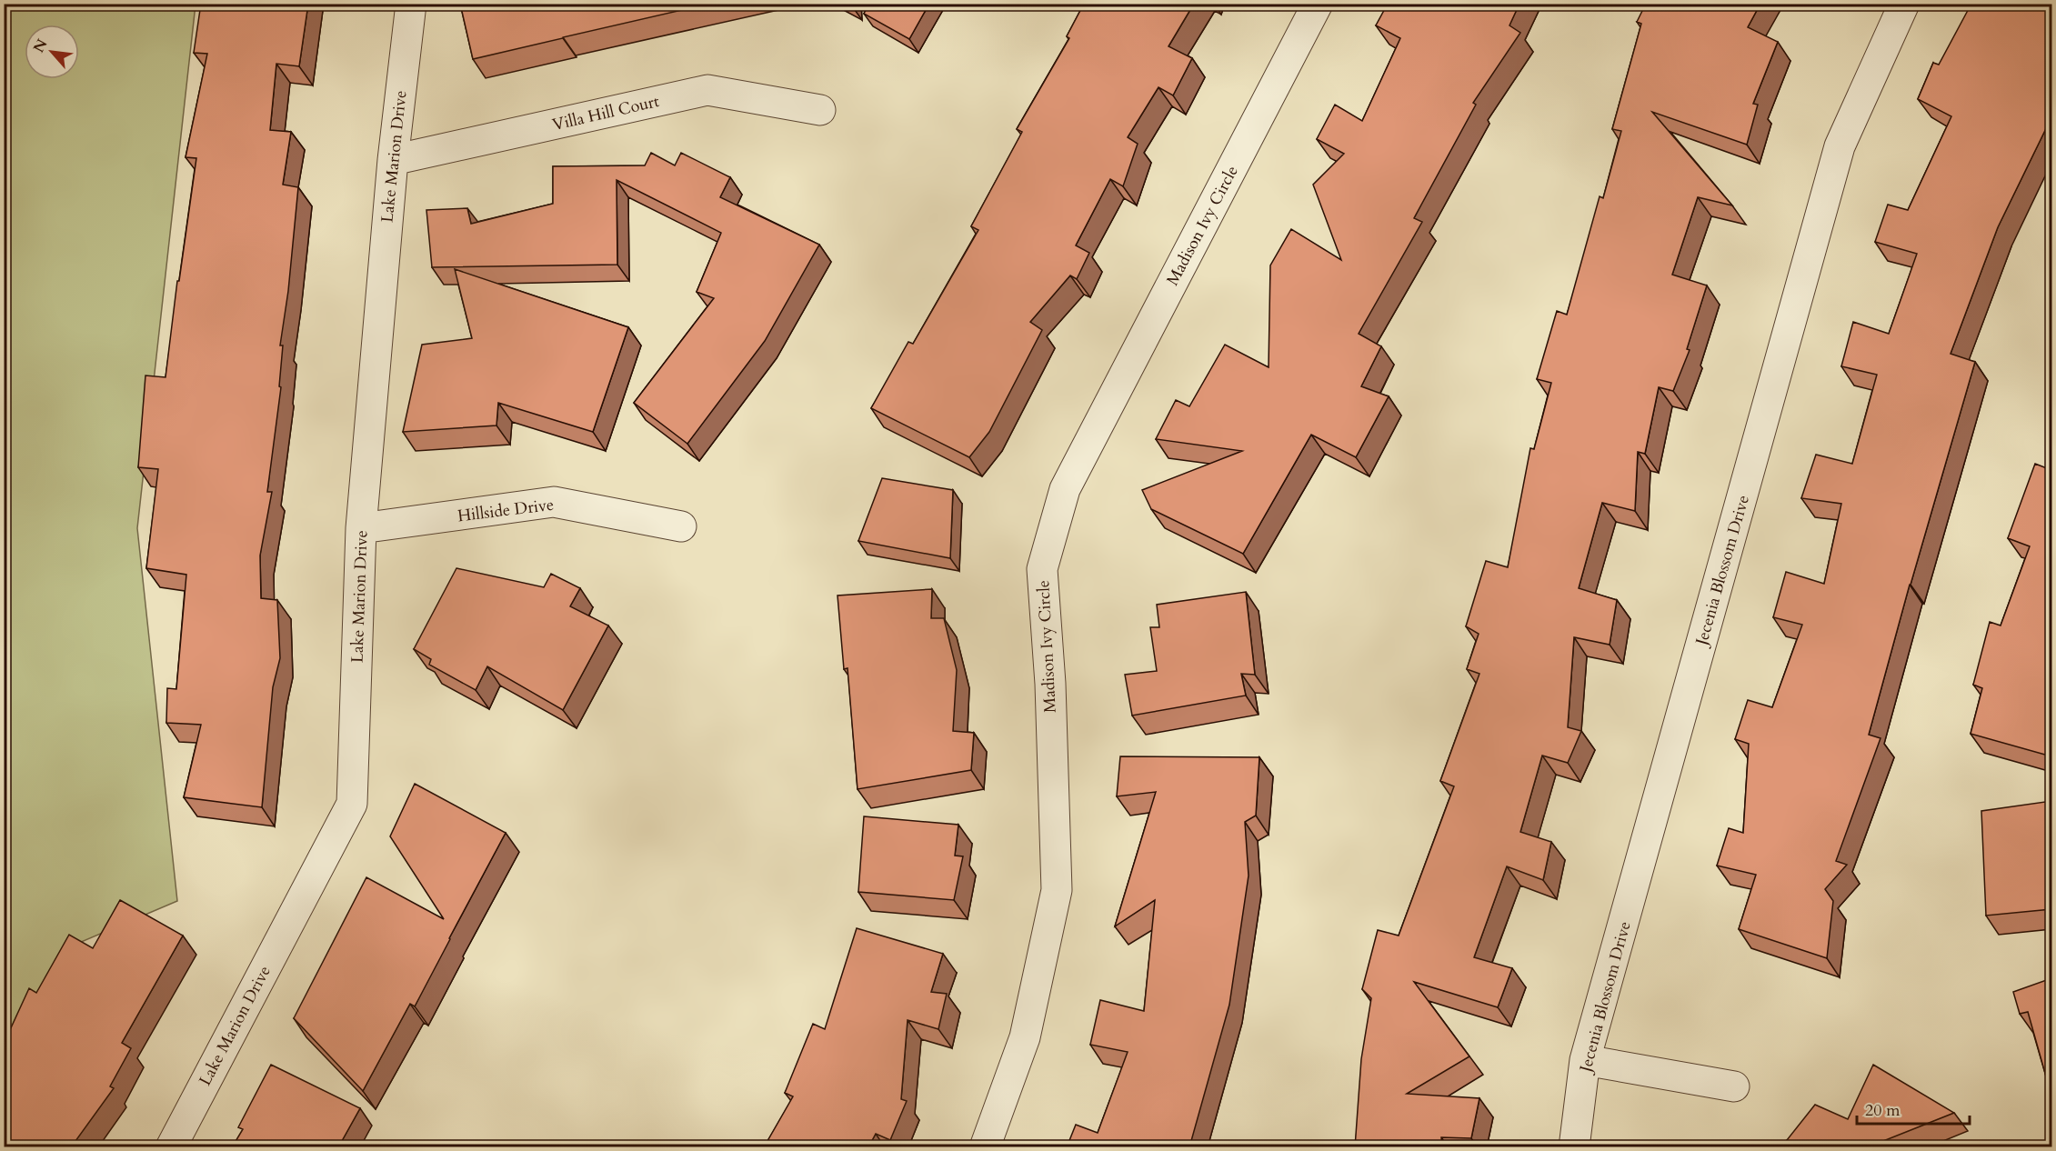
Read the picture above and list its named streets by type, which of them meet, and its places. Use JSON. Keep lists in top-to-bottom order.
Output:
{
  "streets": {
    "street": [
      "Villa Hill Court",
      "Lake Marion Drive",
      "Madison Ivy Circle",
      "Hillside Drive",
      "Jecenia Blossom Drive"
    ]
  },
  "crossings": [
    ["Villa Hill Court", "Lake Marion Drive"],
    ["Lake Marion Drive", "Hillside Drive"]
  ],
  "scale_bar": "20 m",
  "north": "top left"
}
